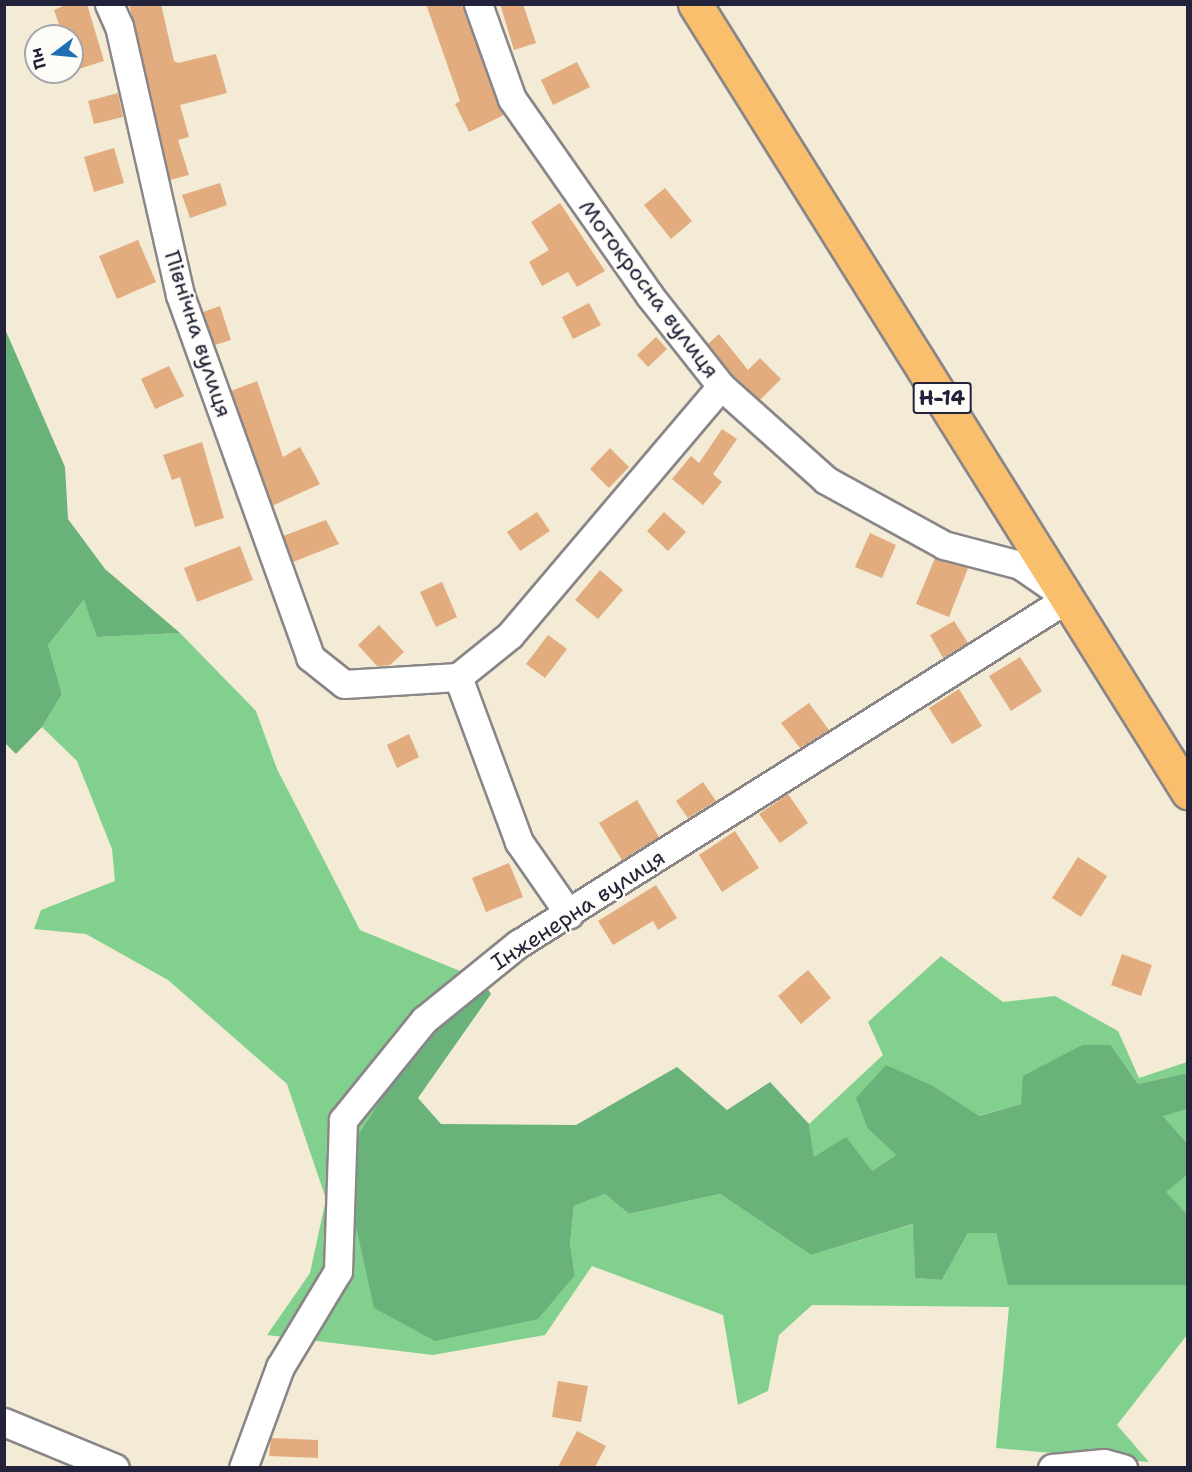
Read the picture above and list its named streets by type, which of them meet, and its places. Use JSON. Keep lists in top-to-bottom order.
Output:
{
  "streets": {
    "main road": ["Н-14"],
    "street": ["Мотокросна вулиця", "Північна вулиця", "Інженерна вулиця"]
  },
  "crossings": [
    ["Мотокросна вулиця", "Північна вулиця"],
    ["Н-14", "Інженерна вулиця"]
  ],
  "north": "left"
}
